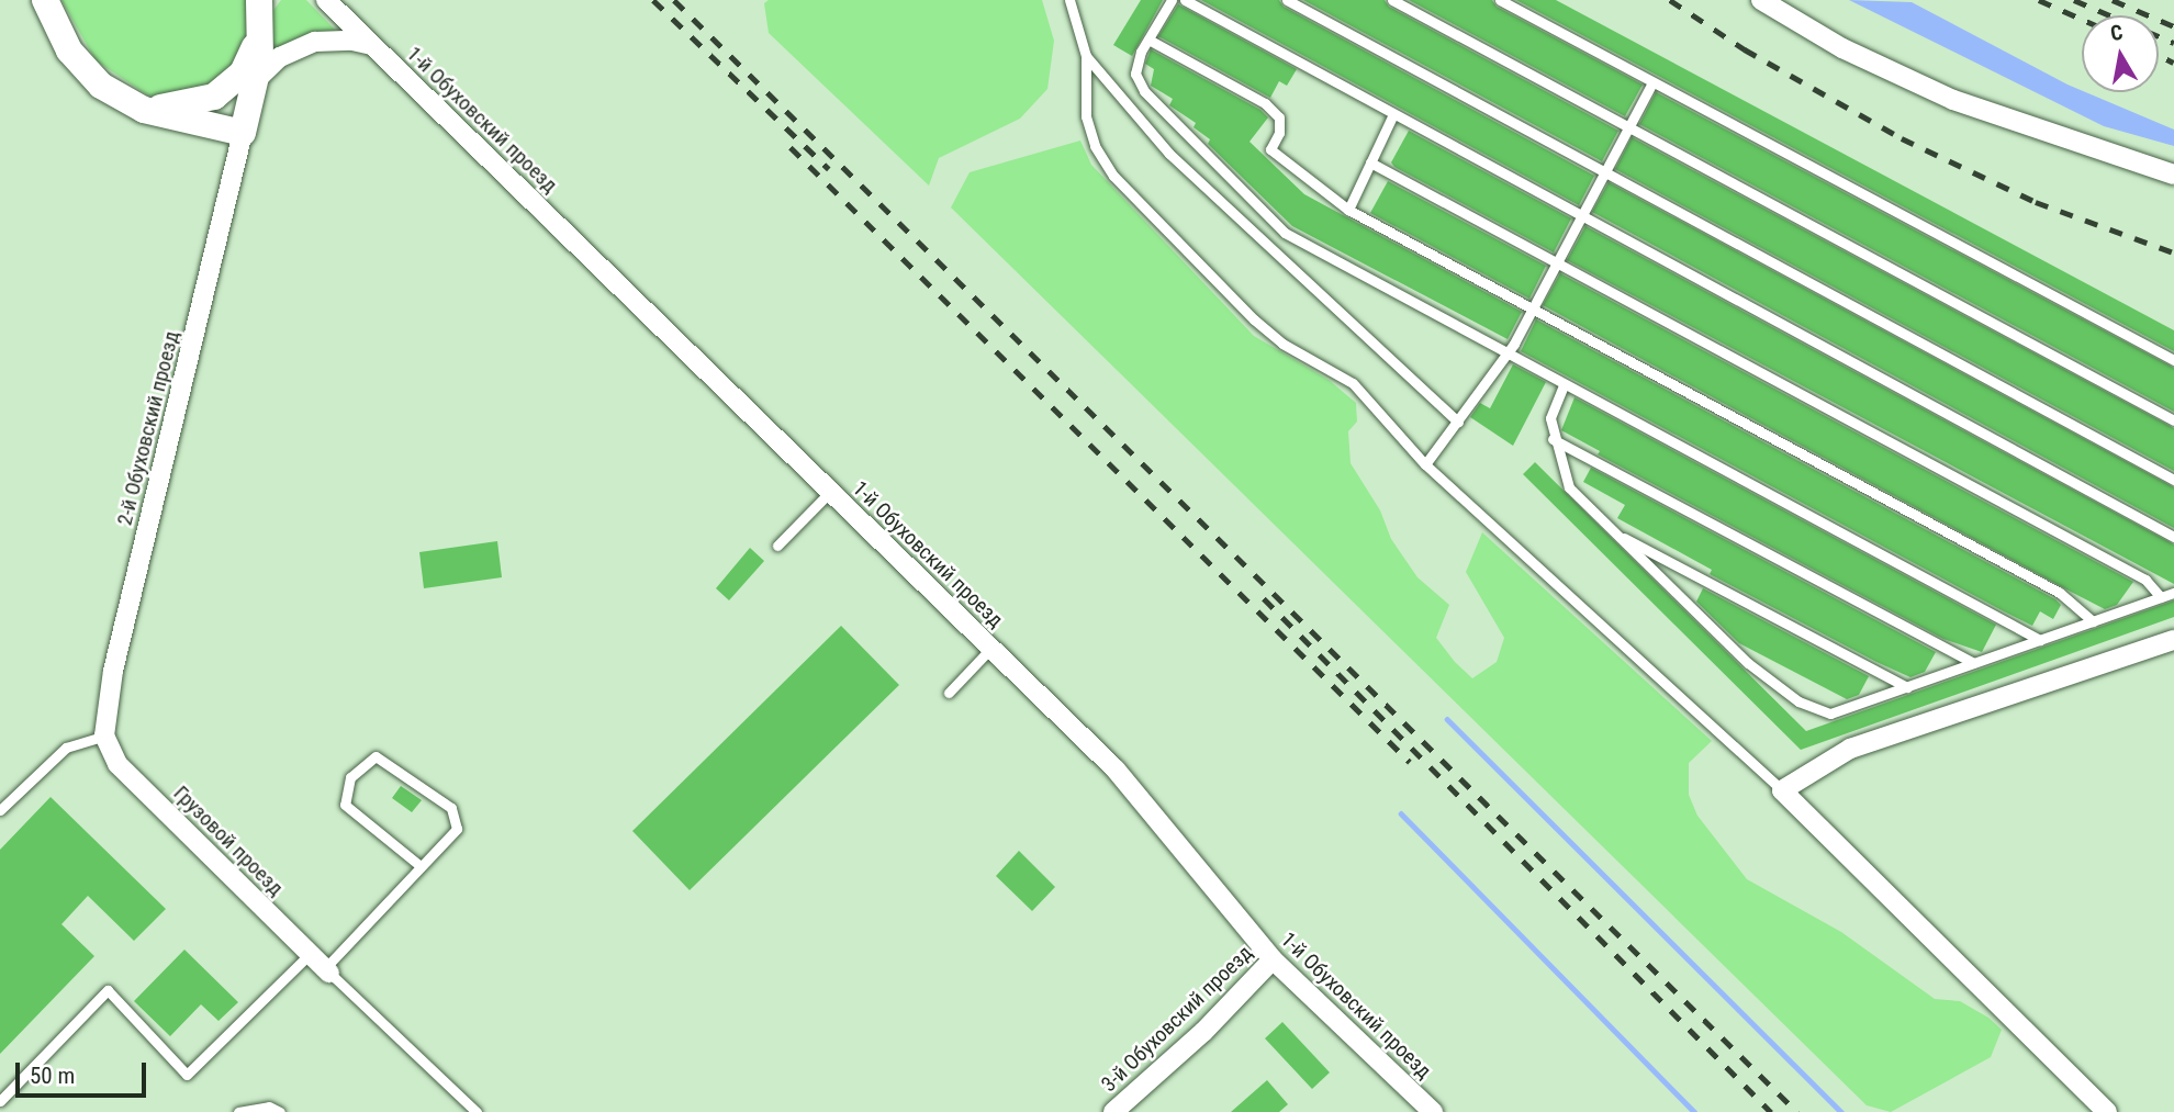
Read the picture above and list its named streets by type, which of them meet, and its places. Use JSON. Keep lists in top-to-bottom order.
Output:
{
  "streets": {
    "street": [
      "1-й Обуховский проезд",
      "2-й Обуховский проезд",
      "Грузовой проезд",
      "3-й Обуховский проезд"
    ]
  },
  "crossings": [
    ["1-й Обуховский проезд", "3-й Обуховский проезд"],
    ["2-й Обуховский проезд", "Грузовой проезд"]
  ],
  "scale_bar": "50 m",
  "north": "top"
}
